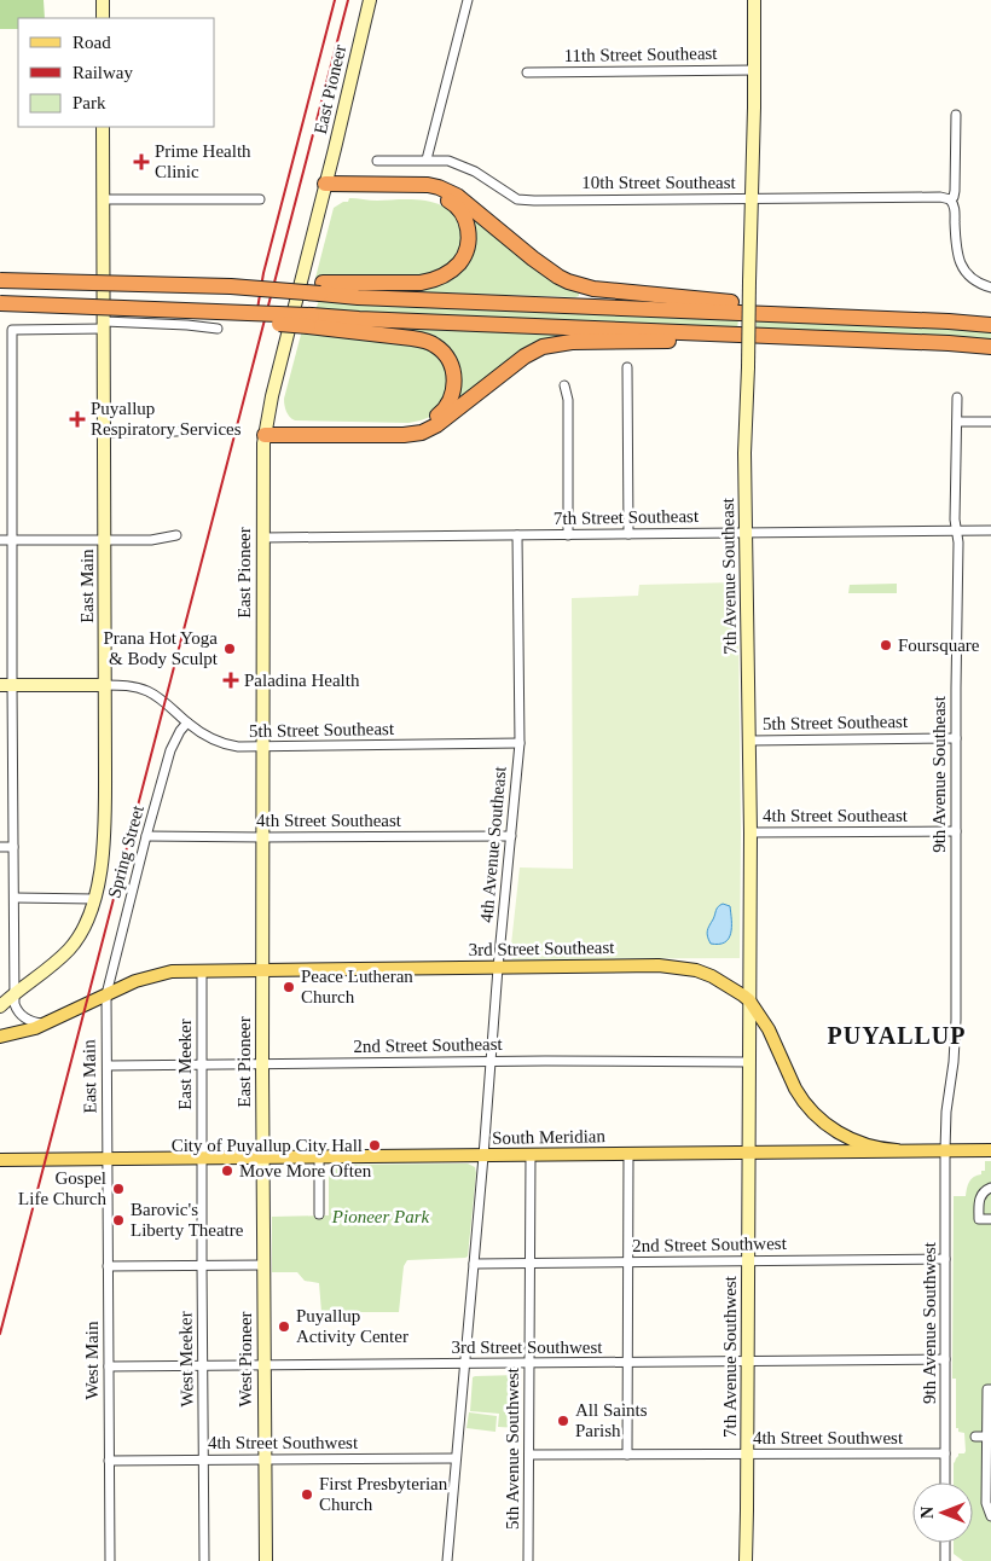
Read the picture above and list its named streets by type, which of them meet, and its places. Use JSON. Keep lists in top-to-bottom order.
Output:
{
  "streets": {
    "main road": [
      "East Pioneer",
      "7th Avenue Southeast",
      "East Main",
      "3rd Street Southeast",
      "South Meridian",
      "7th Avenue Southwest",
      "West Pioneer"
    ],
    "street": [
      "11th Street Southeast",
      "10th Street Southeast",
      "7th Street Southeast",
      "5th Street Southeast",
      "9th Avenue Southeast",
      "4th Street Southeast",
      "4th Avenue Southeast",
      "Spring Street",
      "2nd Street Southeast",
      "East Meeker",
      "2nd Street Southwest",
      "9th Avenue Southwest",
      "3rd Street Southwest",
      "West Meeker",
      "West Main",
      "4th Street Southwest",
      "5th Avenue Southwest"
    ]
  },
  "crossings": [
    ["11th Street Southeast", "7th Avenue Southeast"],
    ["East Pioneer", "7th Street Southeast"],
    ["East Pioneer", "5th Street Southeast"],
    ["East Pioneer", "4th Street Southeast"],
    ["East Pioneer", "3rd Street Southeast"],
    ["East Pioneer", "2nd Street Southeast"],
    ["East Pioneer", "South Meridian"],
    ["East Pioneer", "West Pioneer"],
    ["10th Street Southeast", "7th Avenue Southeast"],
    ["7th Street Southeast", "7th Avenue Southeast"],
    ["7th Street Southeast", "9th Avenue Southeast"],
    ["7th Street Southeast", "4th Avenue Southeast"],
    ["7th Avenue Southeast", "5th Street Southeast"],
    ["7th Avenue Southeast", "4th Street Southeast"],
    ["7th Avenue Southeast", "3rd Street Southeast"],
    ["7th Avenue Southeast", "2nd Street Southeast"],
    ["7th Avenue Southeast", "South Meridian"],
    ["7th Avenue Southeast", "7th Avenue Southwest"],
    ["East Main", "5th Street Southeast"],
    ["East Main", "Spring Street"],
    ["East Main", "3rd Street Southeast"],
    ["East Main", "2nd Street Southeast"],
    ["East Main", "South Meridian"],
    ["East Main", "West Main"],
    ["5th Street Southeast", "9th Avenue Southeast"],
    ["5th Street Southeast", "4th Avenue Southeast"],
    ["5th Street Southeast", "Spring Street"],
    ["9th Avenue Southeast", "4th Street Southeast"],
    ["9th Avenue Southeast", "South Meridian"],
    ["9th Avenue Southeast", "9th Avenue Southwest"],
    ["4th Street Southeast", "4th Avenue Southeast"],
    ["4th Street Southeast", "Spring Street"],
    ["4th Avenue Southeast", "3rd Street Southeast"],
    ["4th Avenue Southeast", "2nd Street Southeast"],
    ["4th Avenue Southeast", "South Meridian"],
    ["4th Avenue Southeast", "2nd Street Southwest"],
    ["4th Avenue Southeast", "3rd Street Southwest"],
    ["4th Avenue Southeast", "4th Street Southwest"],
    ["Spring Street", "3rd Street Southeast"],
    ["3rd Street Southeast", "East Meeker"],
    ["3rd Street Southeast", "South Meridian"],
    ["2nd Street Southeast", "East Meeker"],
    ["East Meeker", "South Meridian"],
    ["East Meeker", "West Meeker"],
    ["South Meridian", "9th Avenue Southwest"],
    ["South Meridian", "7th Avenue Southwest"],
    ["South Meridian", "West Meeker"],
    ["South Meridian", "West Pioneer"],
    ["South Meridian", "West Main"],
    ["South Meridian", "5th Avenue Southwest"],
    ["2nd Street Southwest", "9th Avenue Southwest"],
    ["2nd Street Southwest", "7th Avenue Southwest"],
    ["2nd Street Southwest", "5th Avenue Southwest"],
    ["9th Avenue Southwest", "3rd Street Southwest"],
    ["9th Avenue Southwest", "4th Street Southwest"],
    ["3rd Street Southwest", "7th Avenue Southwest"],
    ["3rd Street Southwest", "West Meeker"],
    ["3rd Street Southwest", "West Pioneer"],
    ["3rd Street Southwest", "West Main"],
    ["3rd Street Southwest", "5th Avenue Southwest"],
    ["7th Avenue Southwest", "4th Street Southwest"],
    ["West Meeker", "4th Street Southwest"],
    ["West Pioneer", "4th Street Southwest"],
    ["West Main", "4th Street Southwest"],
    ["4th Street Southwest", "5th Avenue Southwest"]
  ],
  "districts": ["PUYALLUP"],
  "parks": ["Pioneer Park"],
  "places": {
    "health": ["Prime Health Clinic", "Puyallup Respiratory Services", "Paladina Health"],
    "other": [
      "Foursquare",
      "Prana Hot Yoga & Body Sculpt",
      "Peace Lutheran Church",
      "City of Puyallup City Hall",
      "Move More Often",
      "Gospel Life Church",
      "Barovic's Liberty Theatre",
      "Puyallup Activity Center",
      "All Saints Parish",
      "First Presbyterian Church"
    ]
  },
  "legend": ["Road", "Railway", "Park"],
  "north": "left"
}
